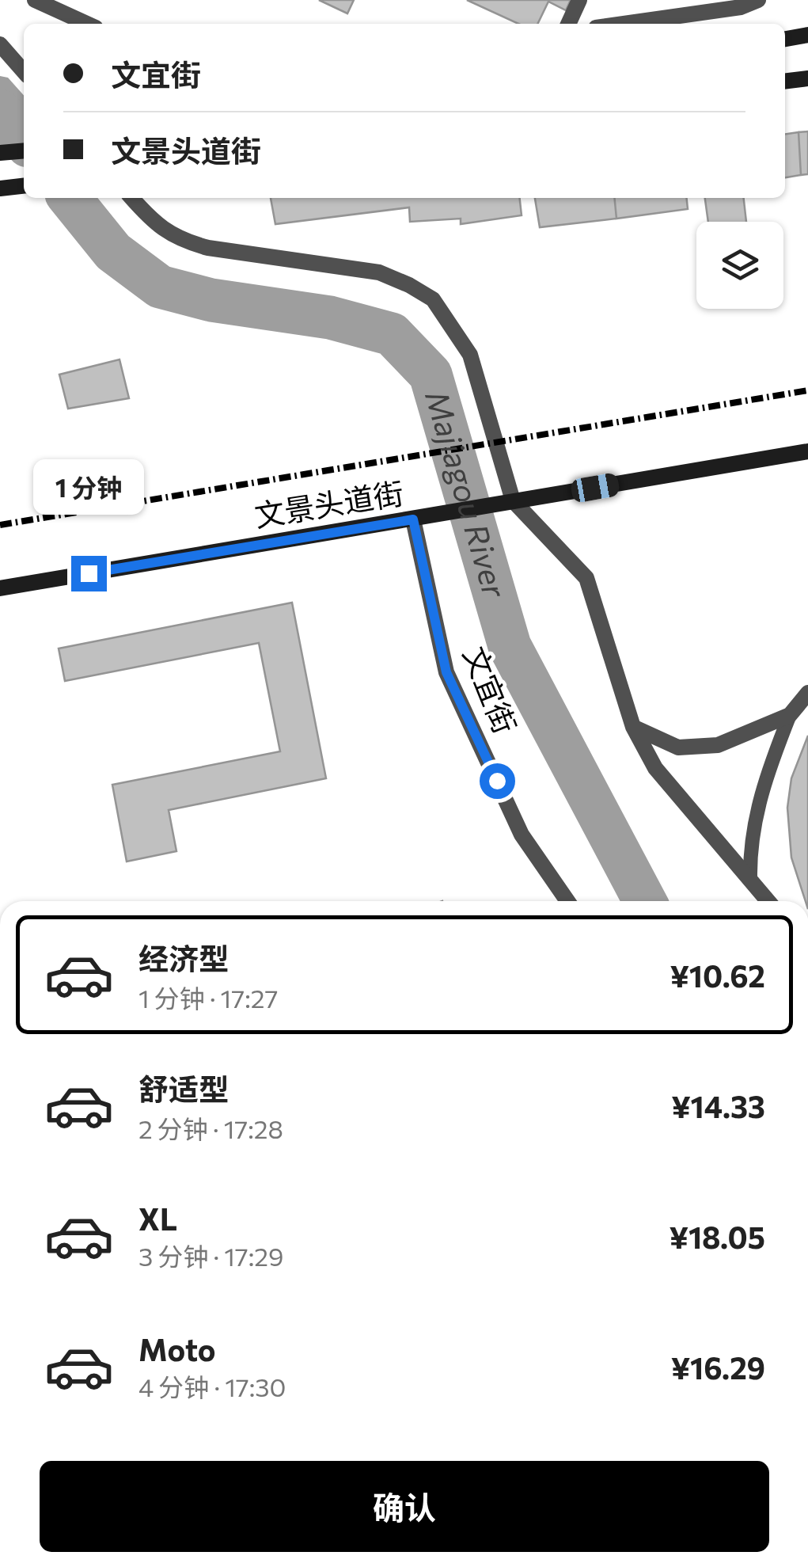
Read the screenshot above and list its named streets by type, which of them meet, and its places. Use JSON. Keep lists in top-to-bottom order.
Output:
{
  "streets": {
    "main road": ["文景头道街"],
    "street": ["文宜街"]
  },
  "crossings": [
    ["文景头道街", "文宜街"]
  ],
  "water": ["Majiagou River"],
  "page": {
    "banner": ["文宜街", "文景头道街"],
    "bubble": "1 分钟",
    "list": [
      {
        "name": "经济型",
        "note": "1 分钟 · 17:27",
        "value": "¥10.62"
      },
      {
        "name": "舒适型",
        "note": "2 分钟 · 17:28",
        "value": "¥14.33"
      },
      {
        "name": "XL",
        "note": "3 分钟 · 17:29",
        "value": "¥18.05"
      },
      {
        "name": "Moto",
        "note": "4 分钟 · 17:30",
        "value": "¥16.29"
      }
    ],
    "buttons": "确认"
  }
}
